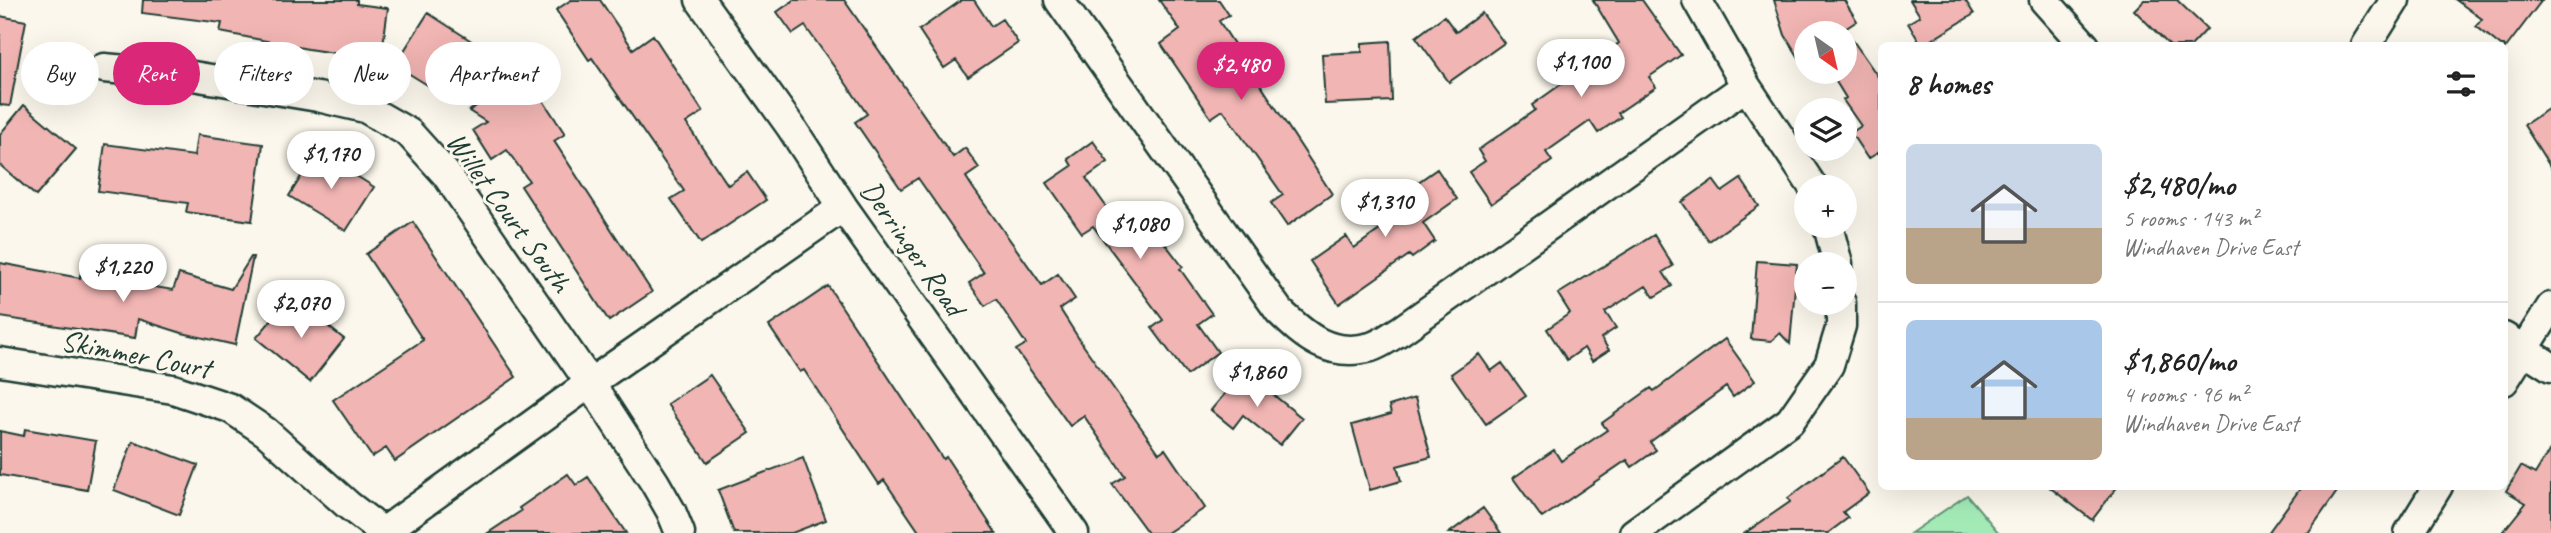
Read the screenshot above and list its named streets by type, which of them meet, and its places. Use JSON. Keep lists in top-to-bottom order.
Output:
{
  "streets": {
    "street": ["Willet Court South", "Derringer Road", "Skimmer Court"]
  },
  "north": "bottom right",
  "page": {
    "map_buttons": ["+", "−"],
    "price": [
      "$1,100",
      "$2,480",
      "$1,170",
      "$1,310",
      "$1,080",
      "$1,220",
      "$2,070",
      "$1,860"
    ],
    "chip": [
      "Buy",
      "Rent",
      "Filters",
      "New",
      "Apartment"
    ],
    "heading": "8 homes",
    "list": [
      {
        "name": "$2,480/mo",
        "note": "5 rooms · 143 m² · Windhaven Drive East"
      },
      {
        "name": "$1,860/mo",
        "note": "4 rooms · 96 m² · Windhaven Drive East"
      }
    ]
  }
}
